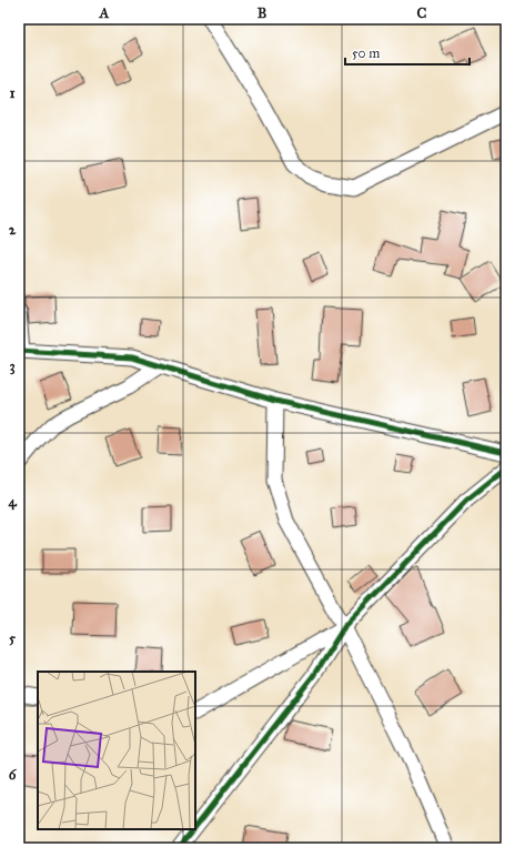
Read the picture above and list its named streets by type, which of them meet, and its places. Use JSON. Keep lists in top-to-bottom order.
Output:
{
  "scale_bar": "50 m",
  "grid": {
    "columns": ["A", "B", "C"],
    "rows": [
      "1",
      "2",
      "3",
      "4",
      "5",
      "6"
    ]
  }
}
